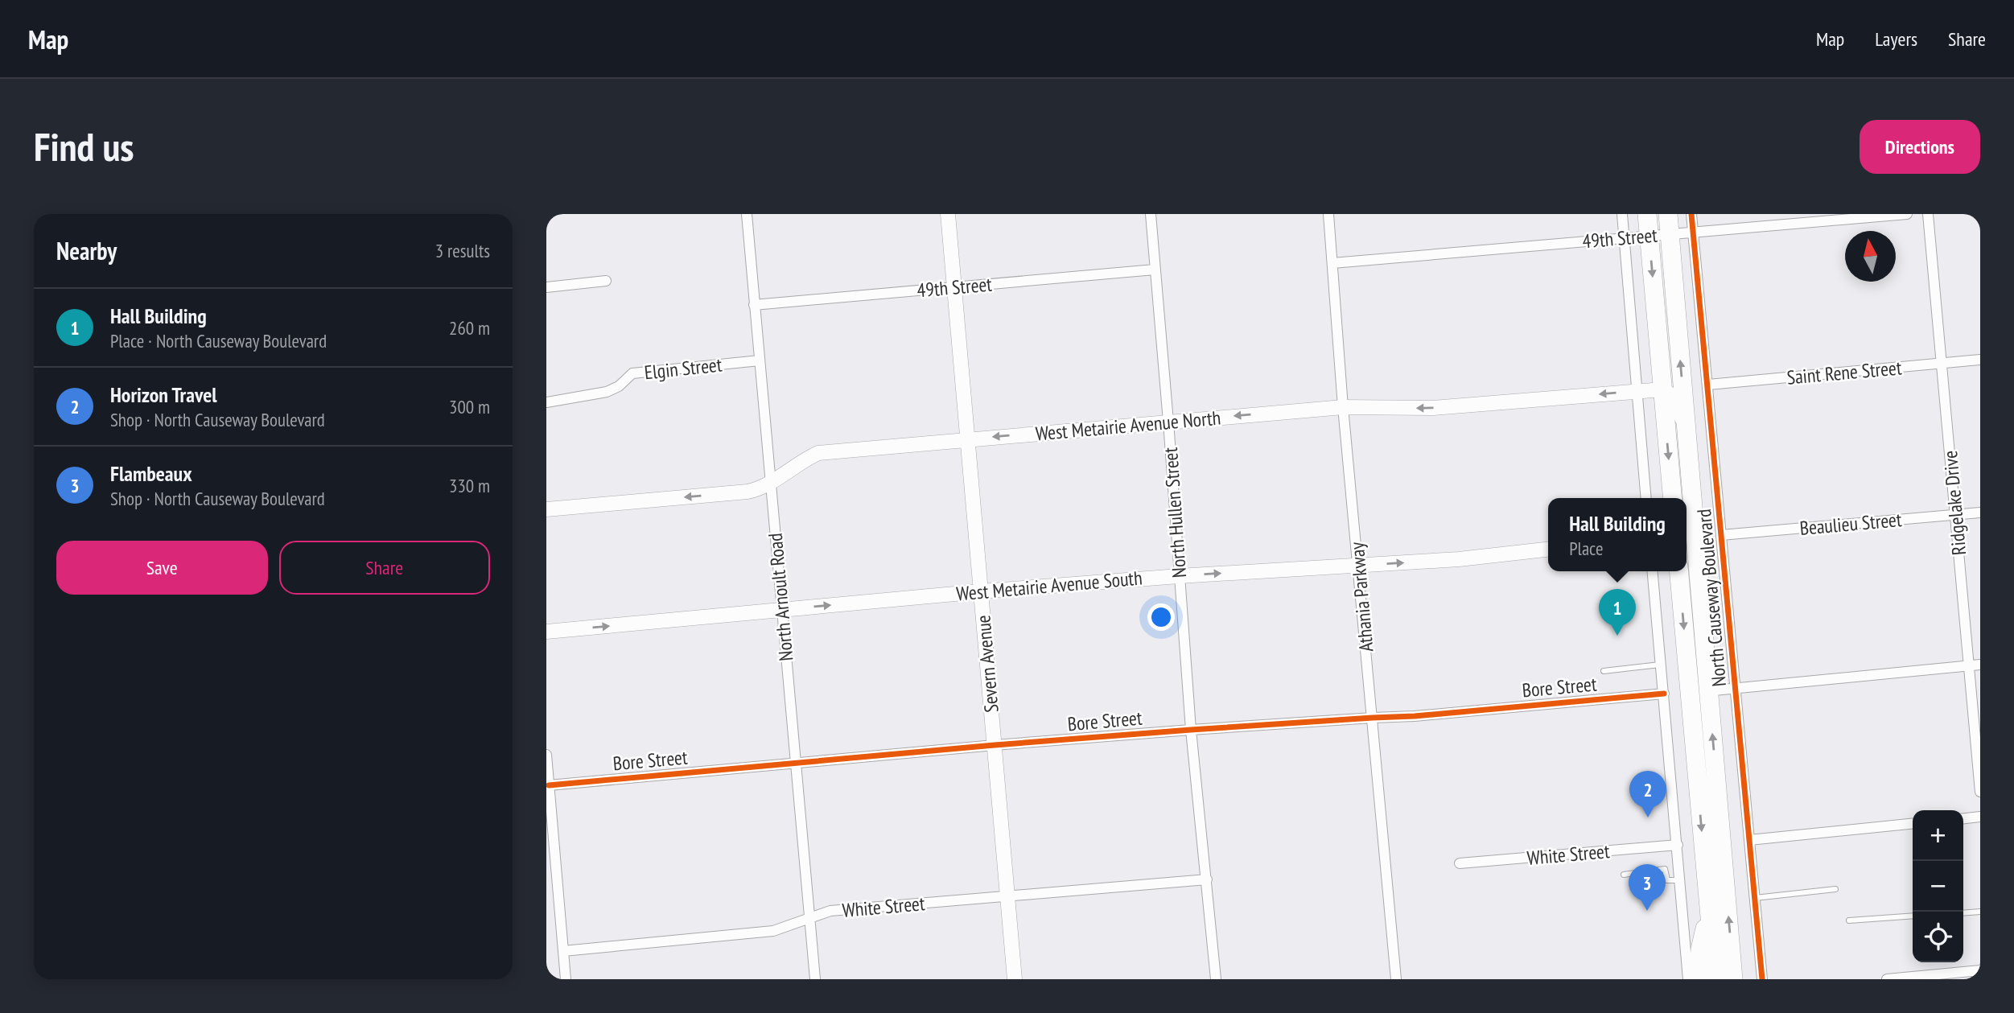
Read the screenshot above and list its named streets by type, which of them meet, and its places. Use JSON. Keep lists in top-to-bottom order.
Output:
{
  "streets": {
    "highway": ["North Causeway Boulevard"],
    "main road": ["West Metairie Avenue North", "West Metairie Avenue South", "Severn Avenue"],
    "street": [
      "49th Street",
      "Elgin Street",
      "Saint Rene Street",
      "Ridgelake Drive",
      "North Hullen Street",
      "Beaulieu Street",
      "North Arnoult Road",
      "Athania Parkway",
      "Bore Street",
      "White Street"
    ]
  },
  "crossings": [
    ["49th Street", "North Hullen Street"],
    ["49th Street", "North Arnoult Road"],
    ["49th Street", "Athania Parkway"],
    ["49th Street", "North Causeway Boulevard"],
    ["49th Street", "Severn Avenue"],
    ["Elgin Street", "North Arnoult Road"],
    ["Saint Rene Street", "Ridgelake Drive"],
    ["Saint Rene Street", "North Causeway Boulevard"],
    ["West Metairie Avenue North", "North Hullen Street"],
    ["West Metairie Avenue North", "North Arnoult Road"],
    ["West Metairie Avenue North", "Athania Parkway"],
    ["West Metairie Avenue North", "North Causeway Boulevard"],
    ["West Metairie Avenue North", "Severn Avenue"],
    ["Ridgelake Drive", "Beaulieu Street"],
    ["North Hullen Street", "West Metairie Avenue South"],
    ["North Hullen Street", "Bore Street"],
    ["North Hullen Street", "White Street"],
    ["Beaulieu Street", "North Causeway Boulevard"],
    ["West Metairie Avenue South", "North Arnoult Road"],
    ["West Metairie Avenue South", "Athania Parkway"],
    ["West Metairie Avenue South", "Severn Avenue"],
    ["North Arnoult Road", "Bore Street"],
    ["North Arnoult Road", "White Street"],
    ["Athania Parkway", "Bore Street"],
    ["Severn Avenue", "Bore Street"],
    ["Severn Avenue", "White Street"]
  ],
  "one_way": ["West Metairie Avenue North", "West Metairie Avenue South"],
  "north": "top",
  "page": {
    "header": "Map",
    "nav": ["Map", "Layers", "Share"],
    "buttons": [
      "Directions",
      ["Save", "Share"]
    ],
    "title": "Find us",
    "heading": ["Nearby", "3 results"],
    "list": [
      {
        "mark": "1",
        "name": "Hall Building",
        "note": "Place · North Causeway Boulevard",
        "value": "260 m"
      },
      {
        "mark": "2",
        "name": "Horizon Travel",
        "note": "Shop · North Causeway Boulevard",
        "value": "300 m"
      },
      {
        "mark": "3",
        "name": "Flambeaux",
        "note": "Shop · North Causeway Boulevard",
        "value": "330 m"
      }
    ],
    "popup": ["Hall Building", "Place"],
    "pins": ["1", "2", "3"],
    "map_buttons": ["+", "−"]
  }
}
